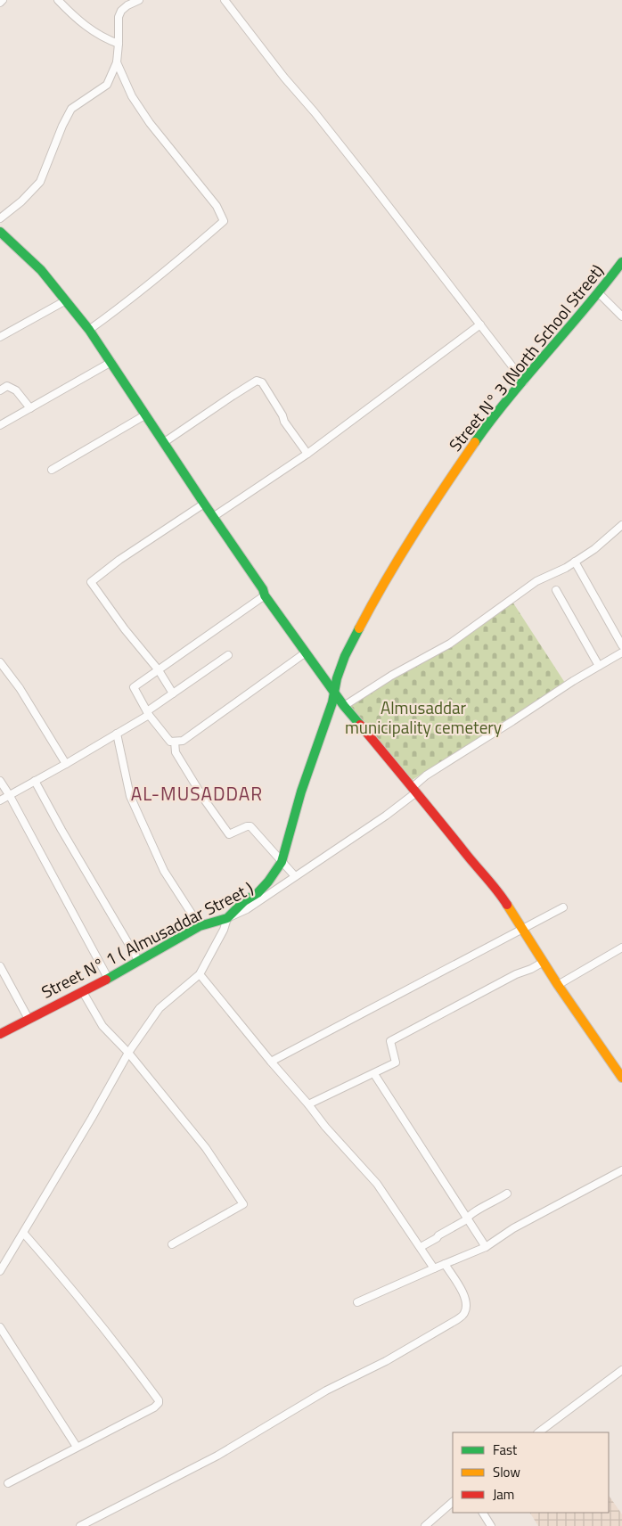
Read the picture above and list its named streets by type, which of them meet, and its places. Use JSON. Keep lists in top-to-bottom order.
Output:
{
  "streets": {
    "street": ["Street N° 3 (North School Street)", "Street N° 1 ( Almusaddar Street )"]
  },
  "crossings": [
    ["Street N° 3 (North School Street)", "Street N° 1 ( Almusaddar Street )"]
  ],
  "districts": ["AL-MUSADDAR"],
  "parks": ["Almusaddar municipality cemetery"],
  "legend": ["Fast", "Slow", "Jam"]
}
